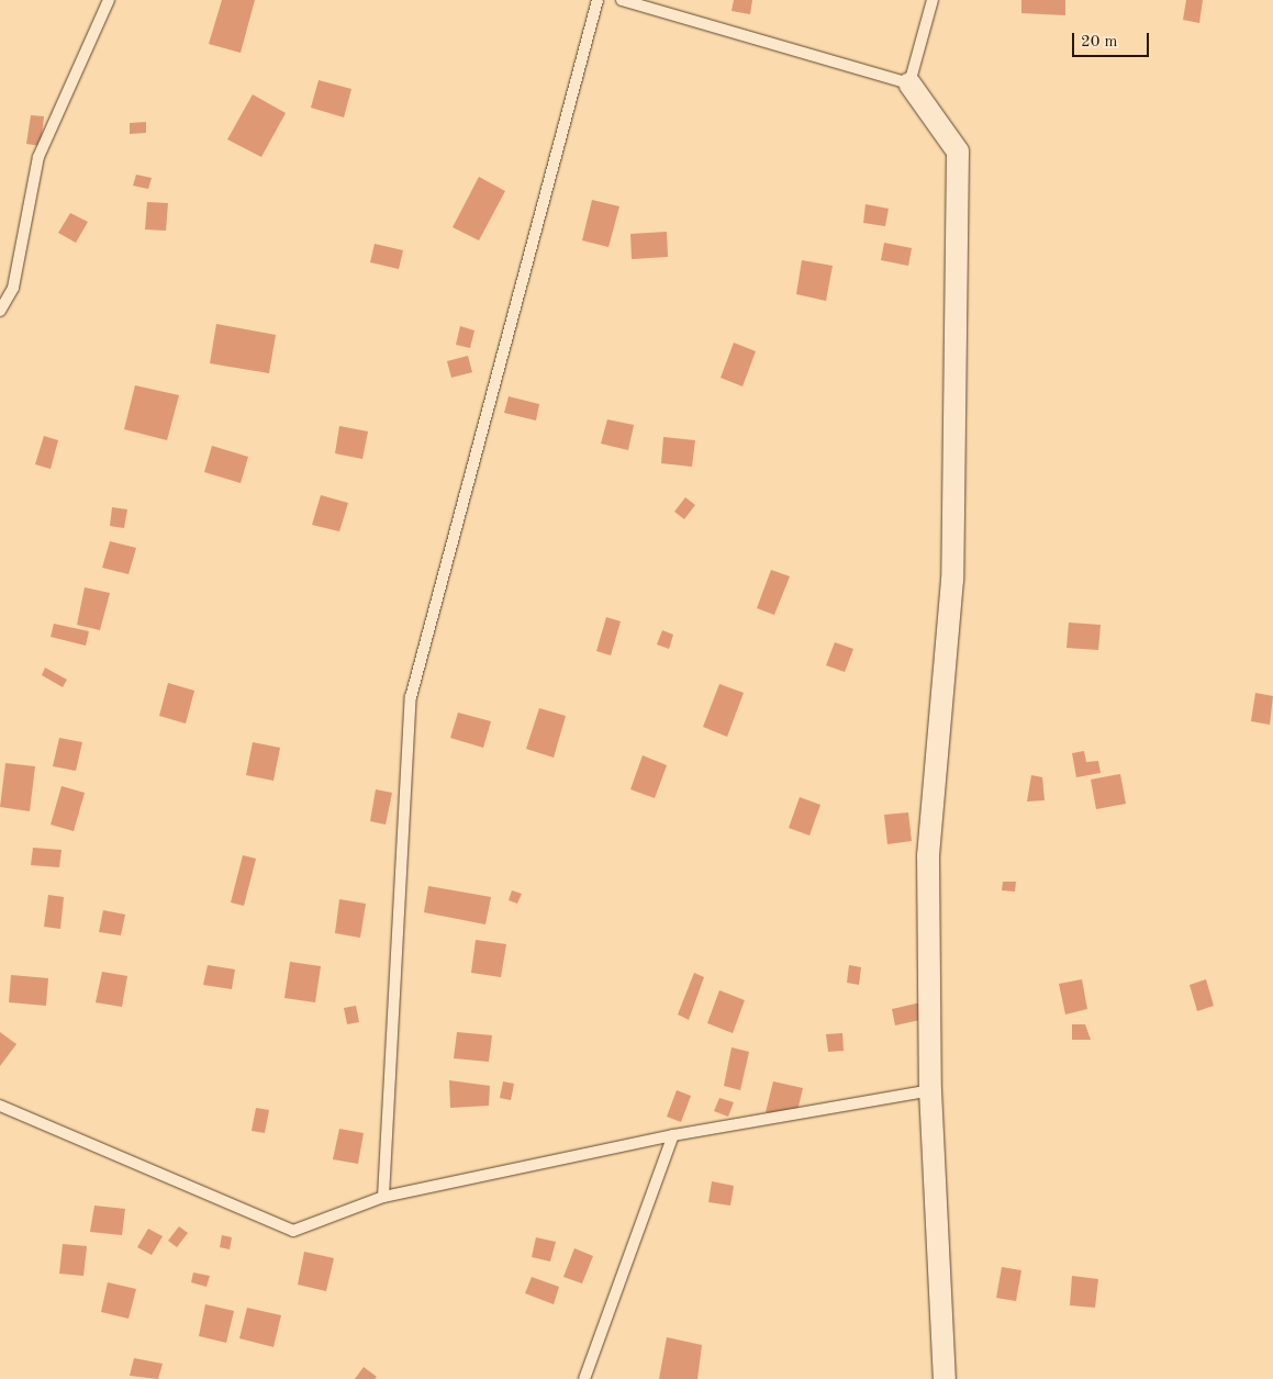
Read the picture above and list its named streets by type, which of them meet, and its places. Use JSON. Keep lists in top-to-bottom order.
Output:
{
  "scale_bar": "20 m"
}
